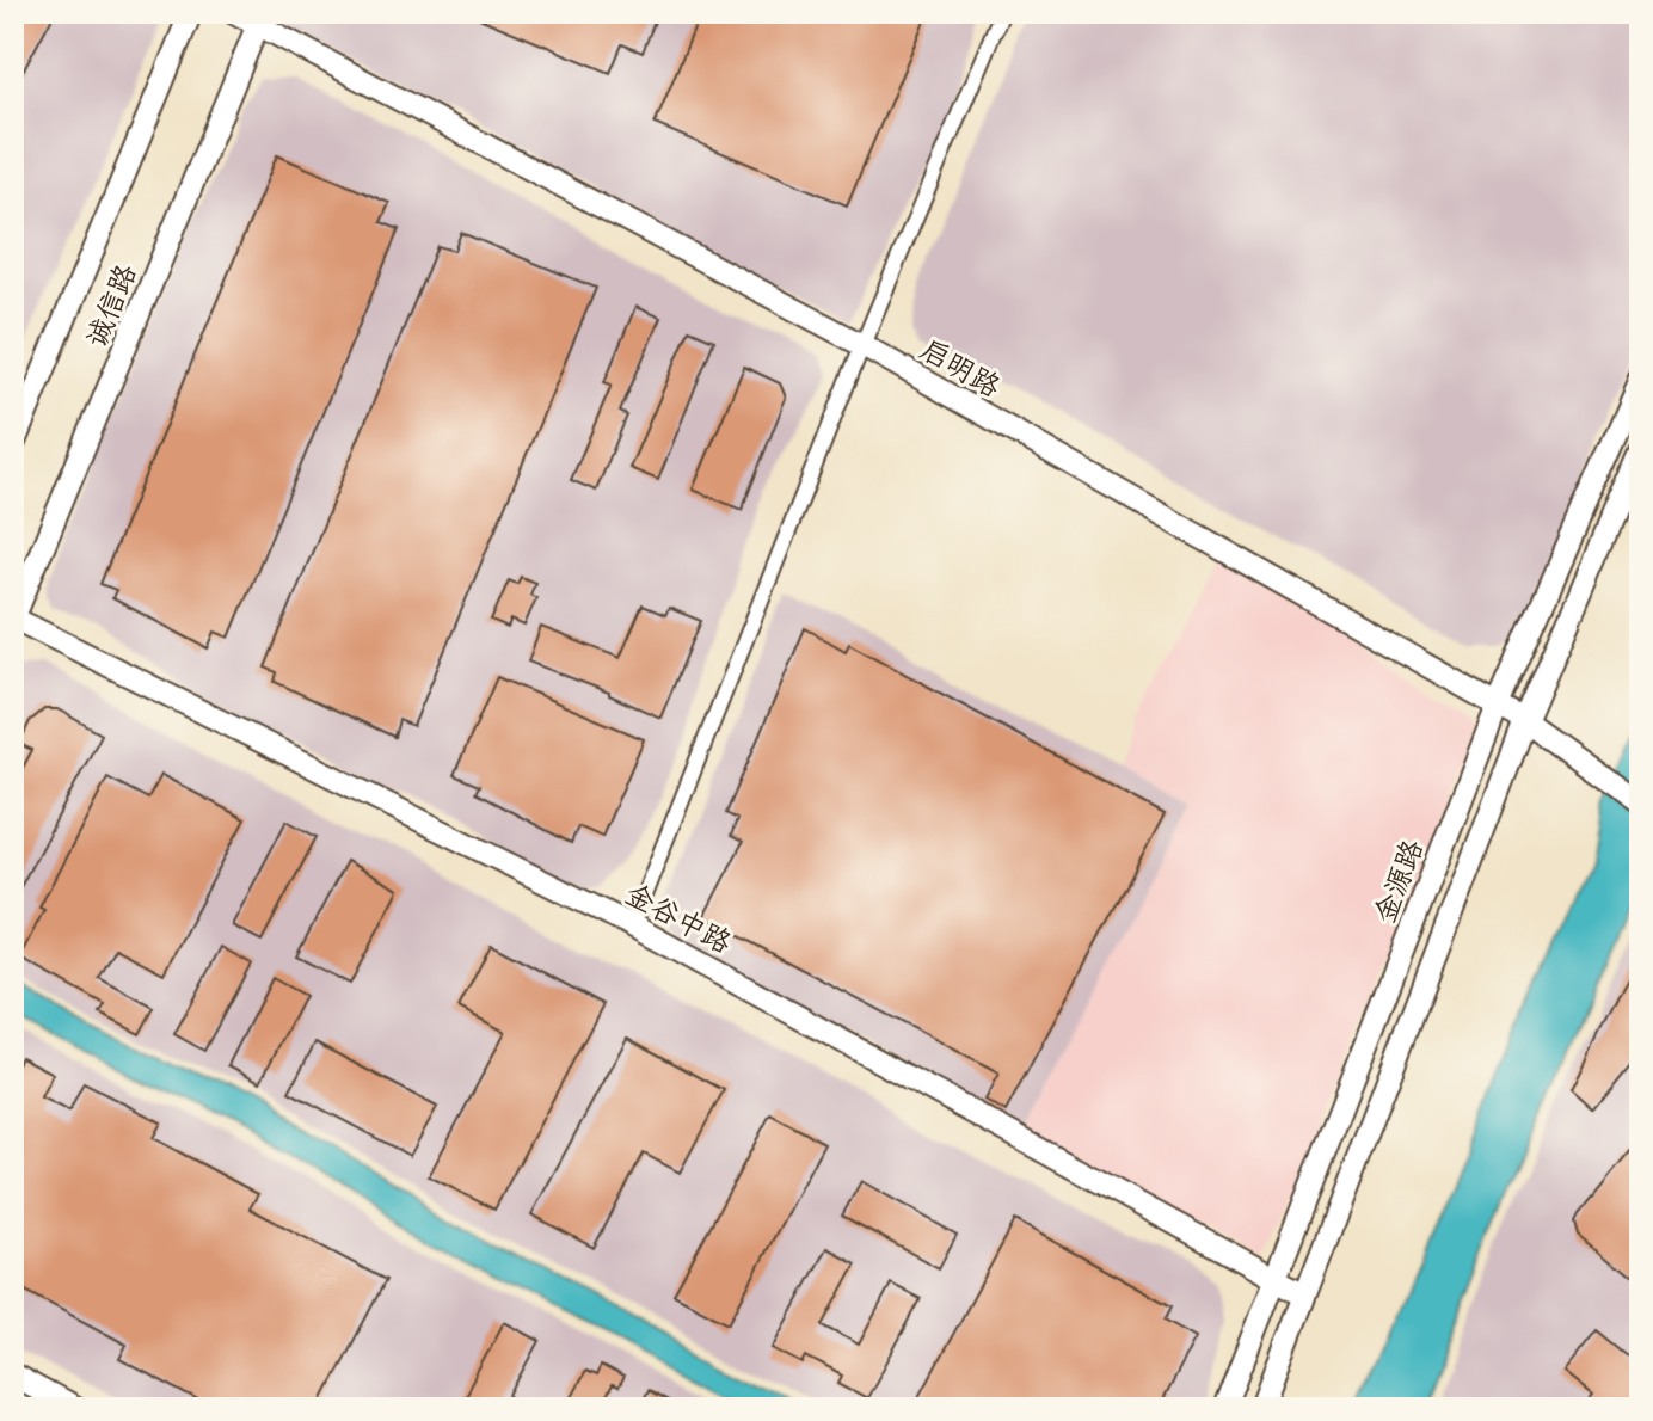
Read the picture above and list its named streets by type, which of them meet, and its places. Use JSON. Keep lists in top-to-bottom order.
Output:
{
  "streets": {
    "street": [
      "诚信路",
      "启明路",
      "金源路",
      "金谷中路"
    ]
  },
  "crossings": [
    ["诚信路", "启明路"],
    ["诚信路", "金谷中路"],
    ["启明路", "金源路"],
    ["金源路", "金谷中路"]
  ]
}
